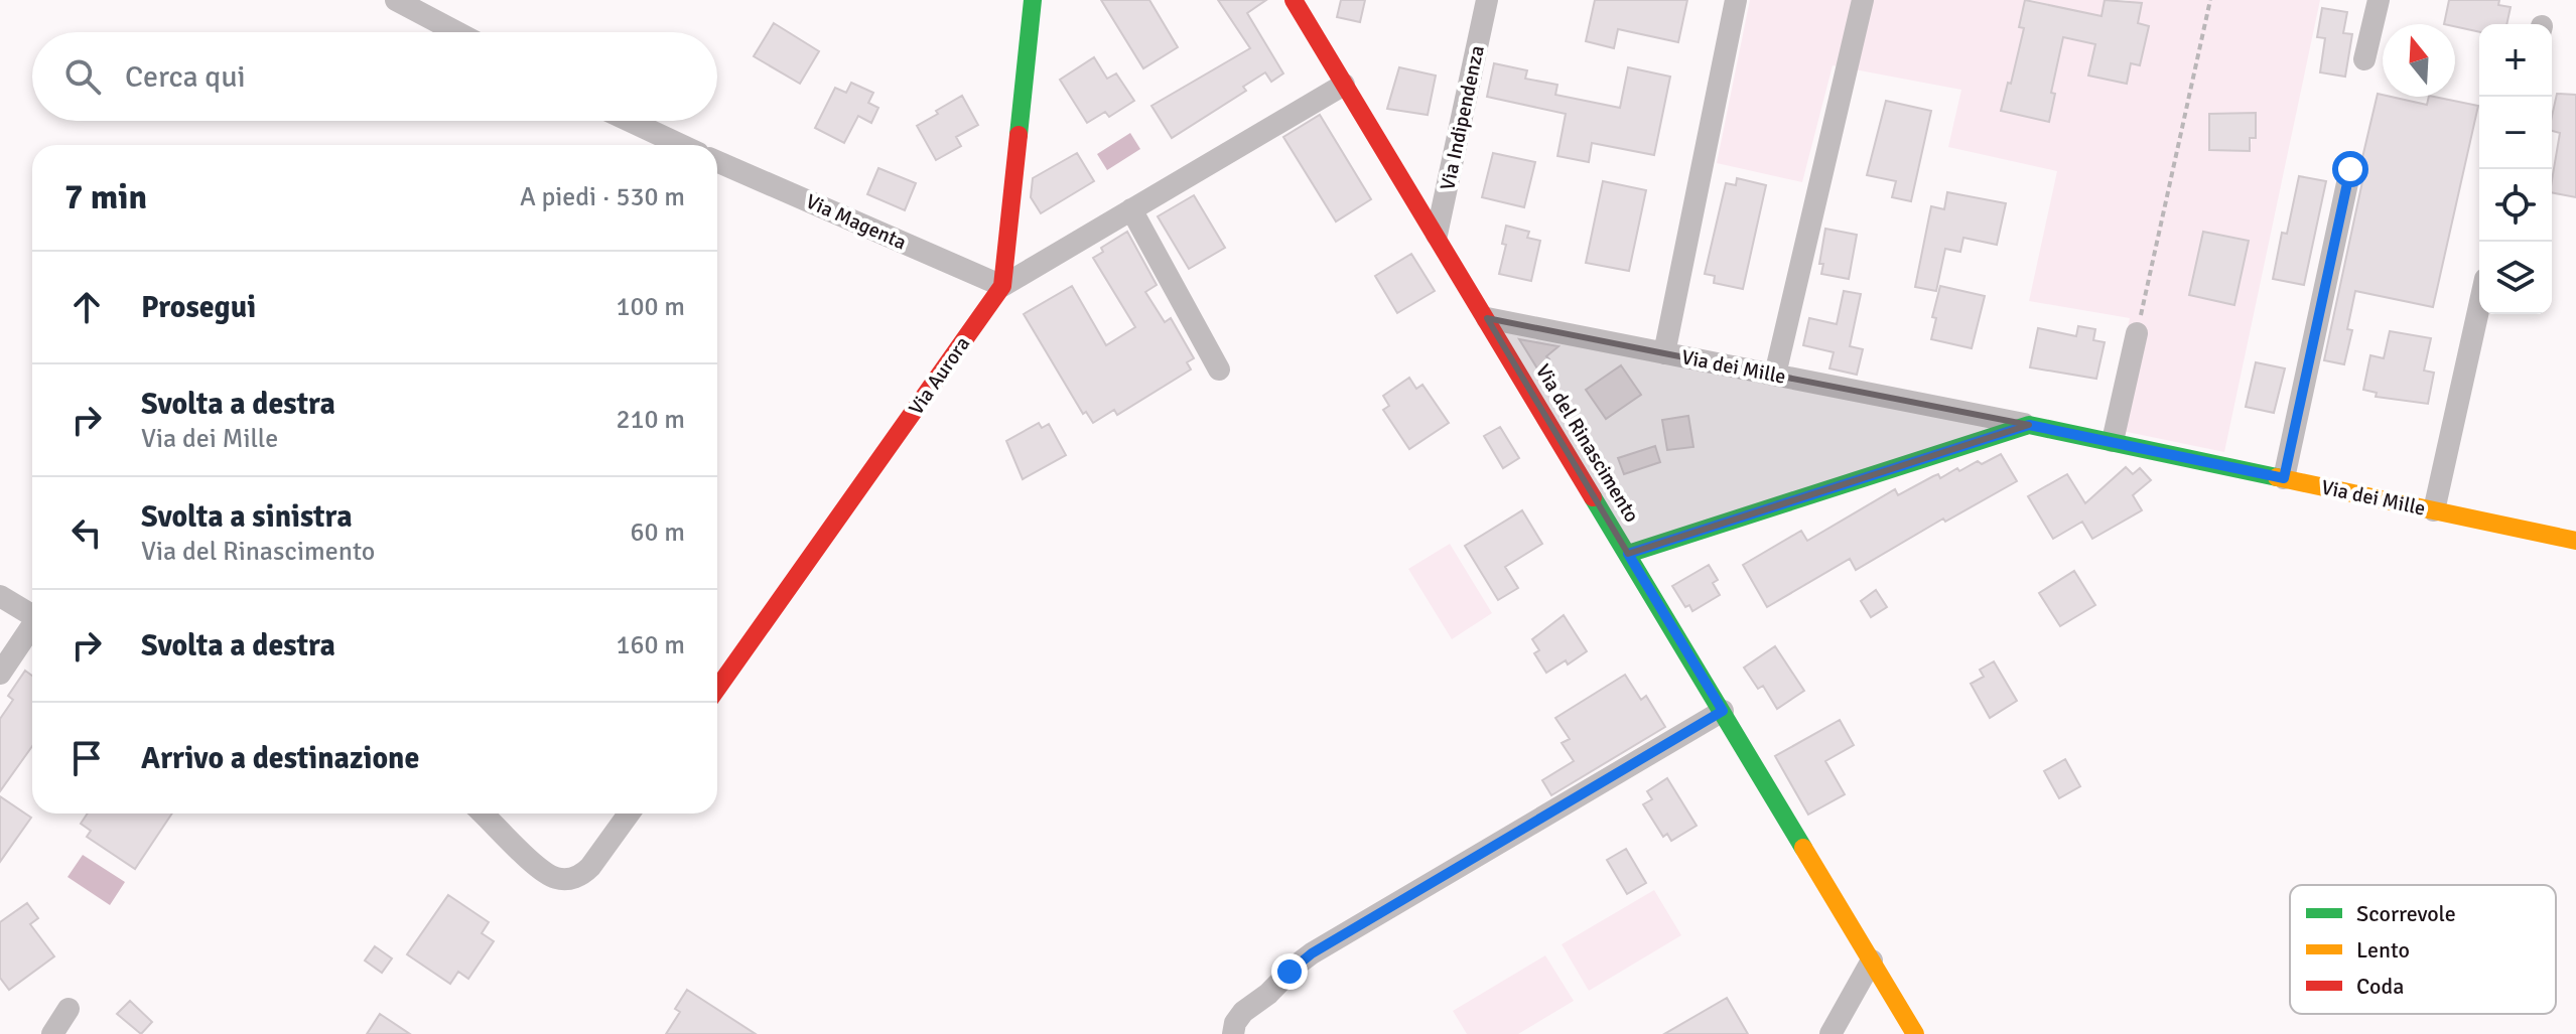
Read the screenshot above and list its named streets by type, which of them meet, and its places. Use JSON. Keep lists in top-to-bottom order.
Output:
{
  "streets": {
    "street": [
      "Via Indipendenza",
      "Via Magenta",
      "Via dei Mille",
      "Via Aurora",
      "Via del Rinascimento"
    ]
  },
  "crossings": [
    ["Via Indipendenza", "Via del Rinascimento"],
    ["Via Magenta", "Via Aurora"],
    ["Via dei Mille", "Via del Rinascimento"]
  ],
  "legend": ["Scorrevole", "Lento", "Coda"],
  "north": "top",
  "page": {
    "map_buttons": ["+", "−"],
    "search": "Cerca qui",
    "heading": ["7 min", "A piedi · 530 m"],
    "list": [
      ["Prosegui", "100 m"],
      ["Svolta a destra", "Via dei Mille", "210 m"],
      ["Svolta a sinistra", "Via del Rinascimento", "60 m"],
      ["Svolta a destra", "160 m"],
      "Arrivo a destinazione"
    ]
  }
}
